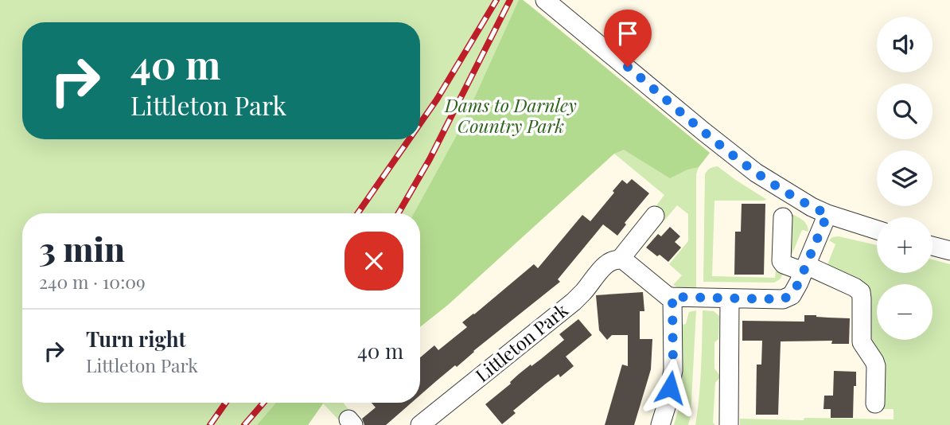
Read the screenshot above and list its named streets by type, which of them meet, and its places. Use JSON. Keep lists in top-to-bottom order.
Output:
{
  "streets": {
    "street": ["Littleton Park"]
  },
  "parks": ["Dams to Darnley Country Park"],
  "page": {
    "map_buttons": ["+", "−"],
    "turn": ["40 m", "Littleton Park"],
    "heading": ["3 min", "240 m · 10:09"],
    "list": [
      {
        "name": "Turn right",
        "note": "Littleton Park",
        "value": "40 m"
      }
    ]
  }
}
